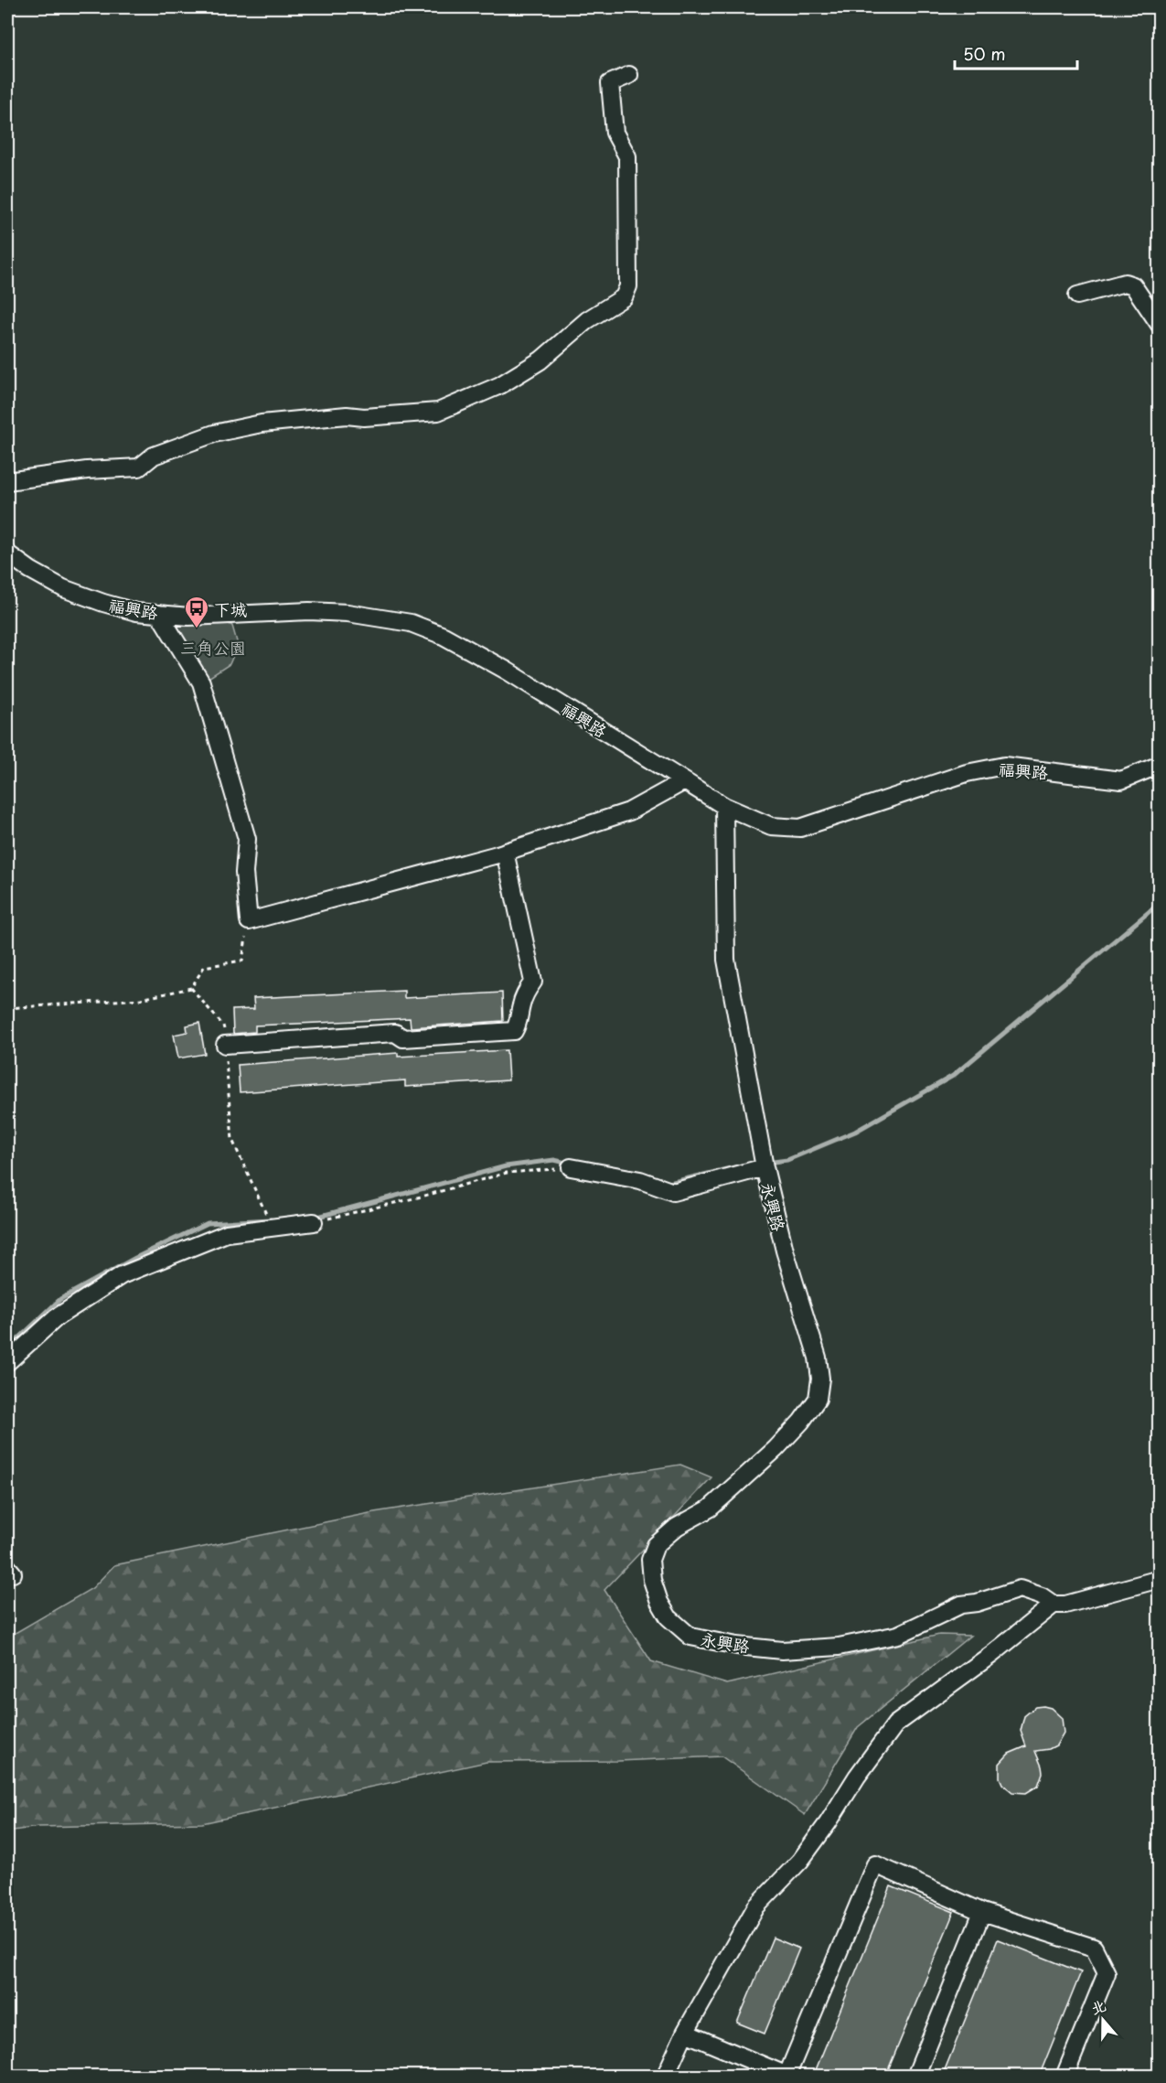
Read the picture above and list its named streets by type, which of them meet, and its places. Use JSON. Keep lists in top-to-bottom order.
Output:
{
  "streets": {
    "street": ["福興路", "永興路"]
  },
  "crossings": [
    ["福興路", "永興路"]
  ],
  "parks": ["三角公園"],
  "places": {
    "bus stop": ["下城"]
  },
  "scale_bar": "50 m",
  "north": "top"
}
